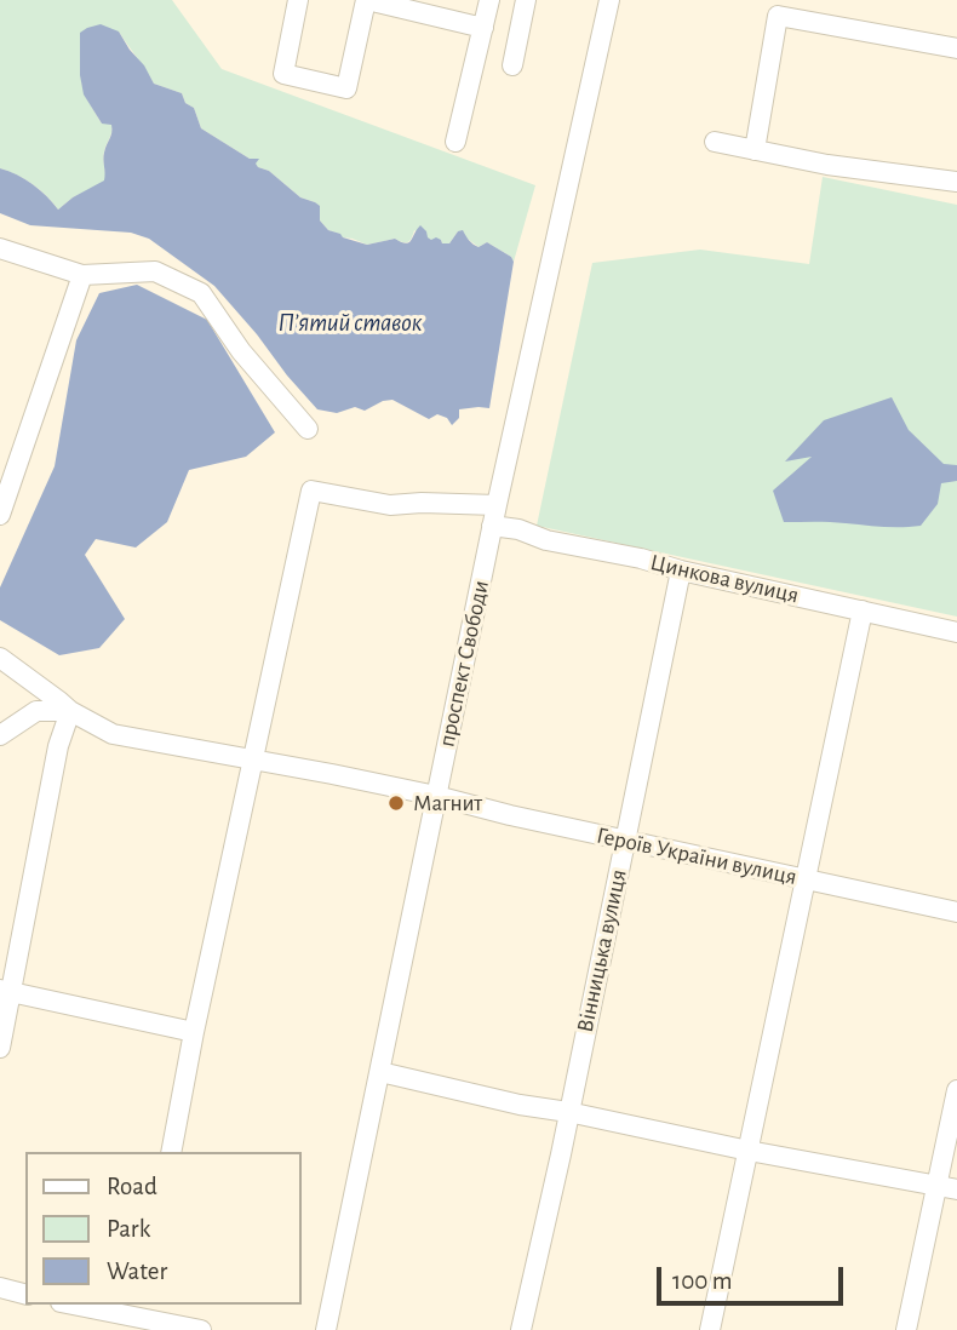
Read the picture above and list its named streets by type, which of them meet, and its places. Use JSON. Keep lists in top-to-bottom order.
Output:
{
  "streets": {
    "street": [
      "Цинкова вулиця",
      "проспект Свободи",
      "Героїв України вулиця",
      "Вінницька вулиця"
    ]
  },
  "crossings": [
    ["Цинкова вулиця", "проспект Свободи"],
    ["Цинкова вулиця", "Вінницька вулиця"],
    ["проспект Свободи", "Героїв України вулиця"],
    ["Героїв України вулиця", "Вінницька вулиця"]
  ],
  "water": ["П’ятий ставок"],
  "places": ["Магнит"],
  "legend": ["Road", "Park", "Water"],
  "scale_bar": "100 m"
}
